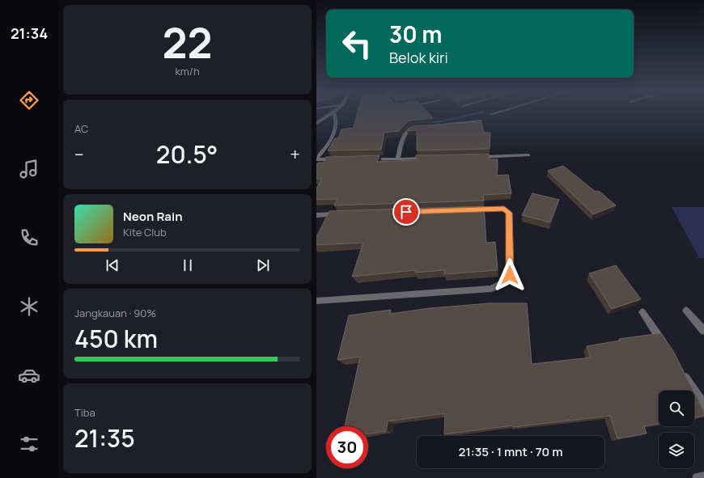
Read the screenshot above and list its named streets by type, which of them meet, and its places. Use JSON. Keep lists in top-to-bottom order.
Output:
{
  "page": {
    "tabs": "21:34",
    "tile": [
      ["22", "km/h"],
      "AC",
      ["Jangkauan · 90%", "450 km"],
      ["Tiba", "21:35"]
    ],
    "turn": ["30 m", "Belok kiri"],
    "heat": ["−", "20.5°", "+"],
    "song": ["Neon Rain", "Kite Club"],
    "limit": "30",
    "trip": "21:35 · 1 mnt · 70 m"
  }
}
